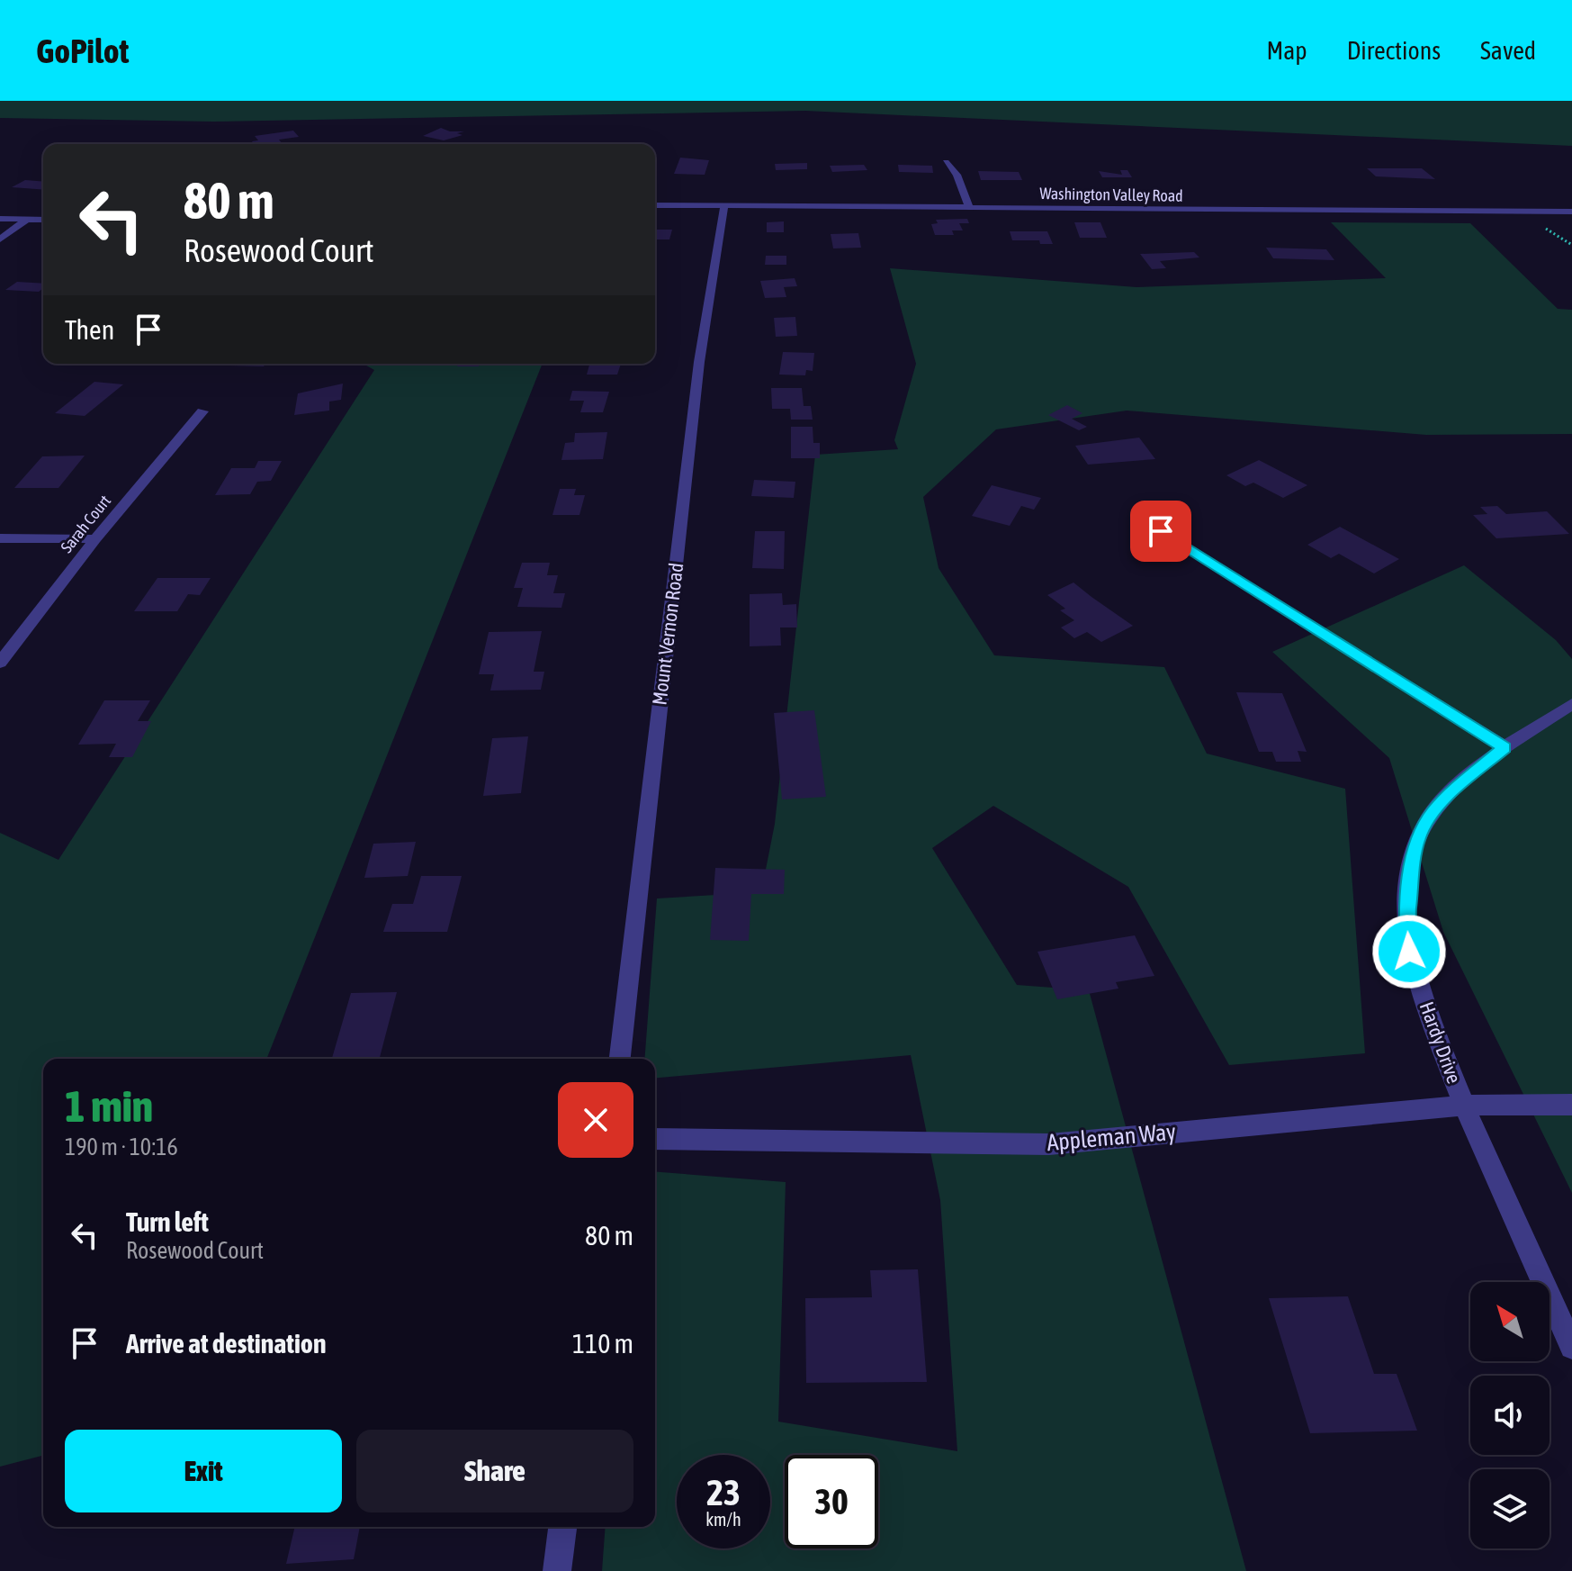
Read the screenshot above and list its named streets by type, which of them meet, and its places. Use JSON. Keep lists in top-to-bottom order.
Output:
{
  "streets": {
    "street": [
      "Washington Valley Road",
      "Sarah Court",
      "Mount Vernon Road",
      "Hardy Drive",
      "Appleman Way"
    ]
  },
  "crossings": [
    ["Washington Valley Road", "Mount Vernon Road"],
    ["Hardy Drive", "Appleman Way"]
  ],
  "north": "top left",
  "page": {
    "header": "GoPilot",
    "nav": ["Map", "Directions", "Saved"],
    "turn": ["80 m", "Rosewood Court"],
    "then": "Then",
    "heading": ["1 min", "190 m · 10:16"],
    "list": [
      {
        "name": "Turn left",
        "note": "Rosewood Court",
        "value": "80 m"
      },
      {
        "name": "Arrive at destination",
        "value": "110 m"
      }
    ],
    "buttons": ["Exit", "Share"],
    "speed": "23 km/h",
    "limit": "30"
  }
}
